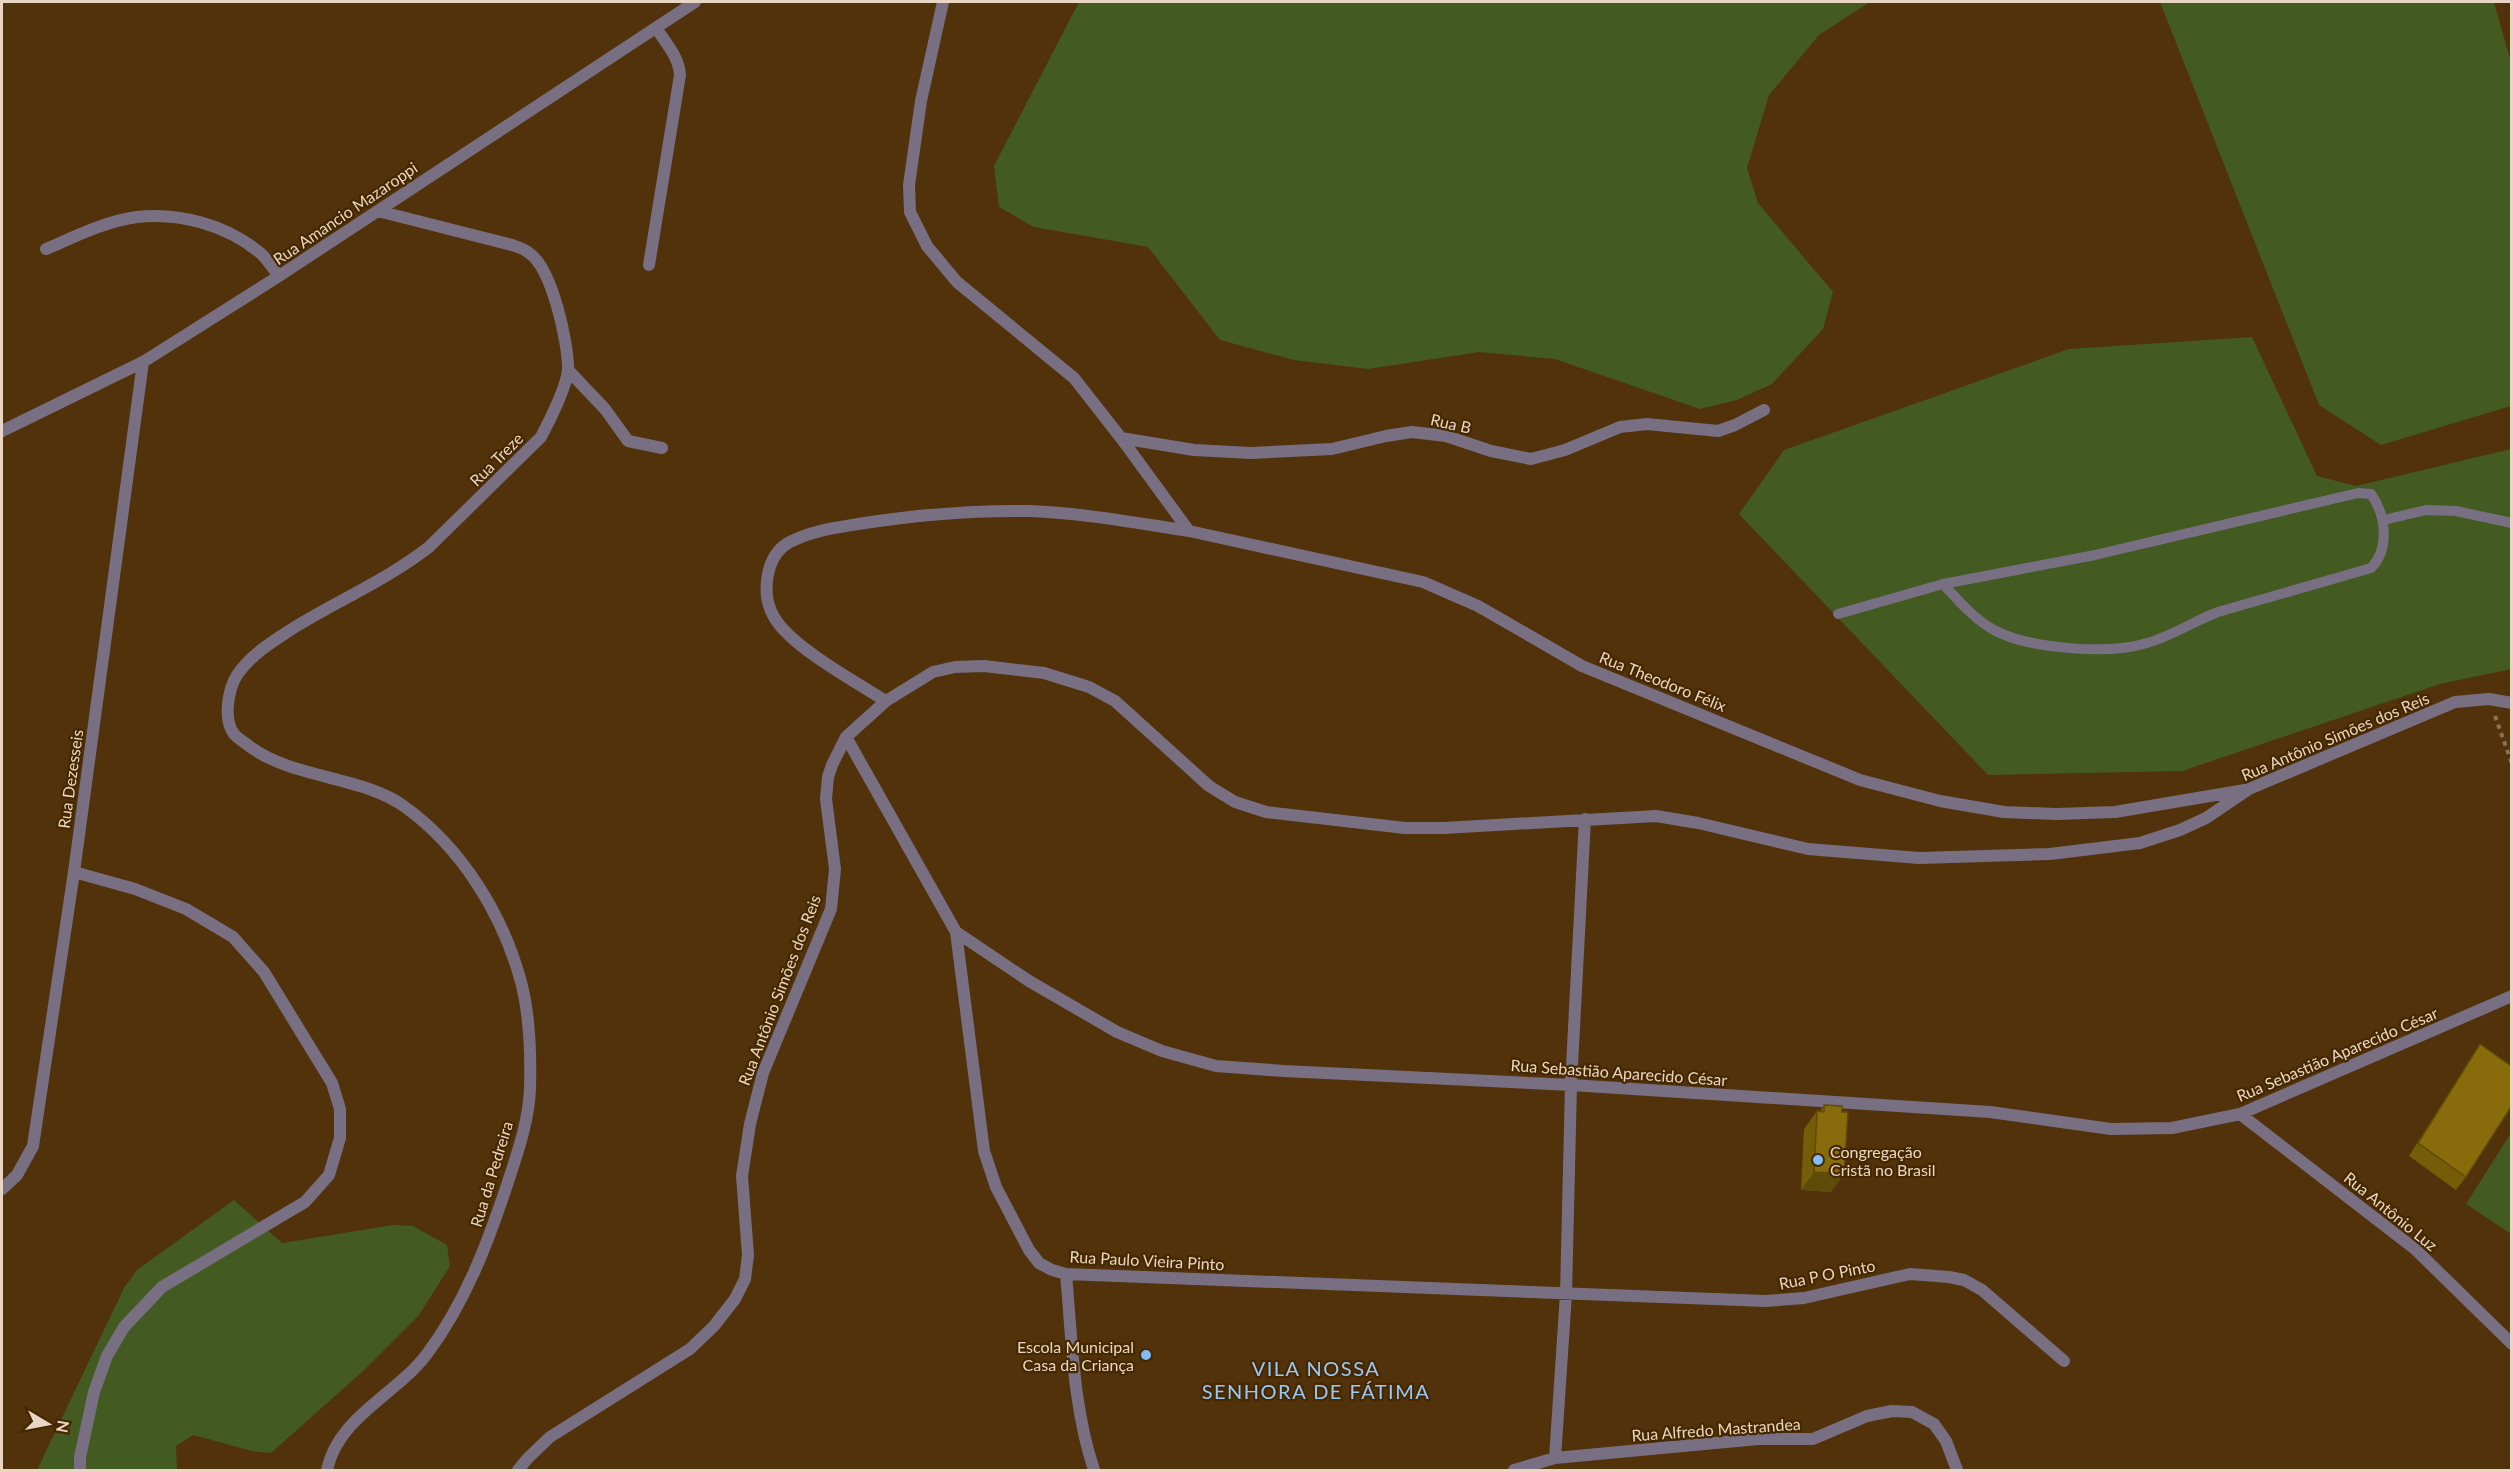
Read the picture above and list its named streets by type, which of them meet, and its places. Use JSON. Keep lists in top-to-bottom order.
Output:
{
  "streets": {
    "street": [
      "Rua Amancio Mazaroppi",
      "Rua B",
      "Rua Treze",
      "Rua Theodoro Félix",
      "Rua Antônio Simões dos Reis",
      "Rua Dezesseis",
      "Rua Sebastião Aparecido César",
      "Rua da Pedreira",
      "Rua Antônio Luz",
      "Rua Paulo Vieira Pinto",
      "Rua P O Pinto",
      "Rua Alfredo Mastrandea"
    ]
  },
  "crossings": [
    ["Rua Amancio Mazaroppi", "Rua Dezesseis"],
    ["Rua Treze", "Rua da Pedreira"],
    ["Rua Theodoro Félix", "Rua Antônio Simões dos Reis"],
    ["Rua Antônio Simões dos Reis", "Rua Sebastião Aparecido César"],
    ["Rua Sebastião Aparecido César", "Rua Antônio Luz"],
    ["Rua Sebastião Aparecido César", "Rua Paulo Vieira Pinto"],
    ["Rua Paulo Vieira Pinto", "Rua P O Pinto"]
  ],
  "districts": ["VILA NOSSA SENHORA DE FÁTIMA"],
  "places": ["Congregação Cristã no Brasil", "Escola Municipal Casa da Criança"],
  "north": "right"
}
